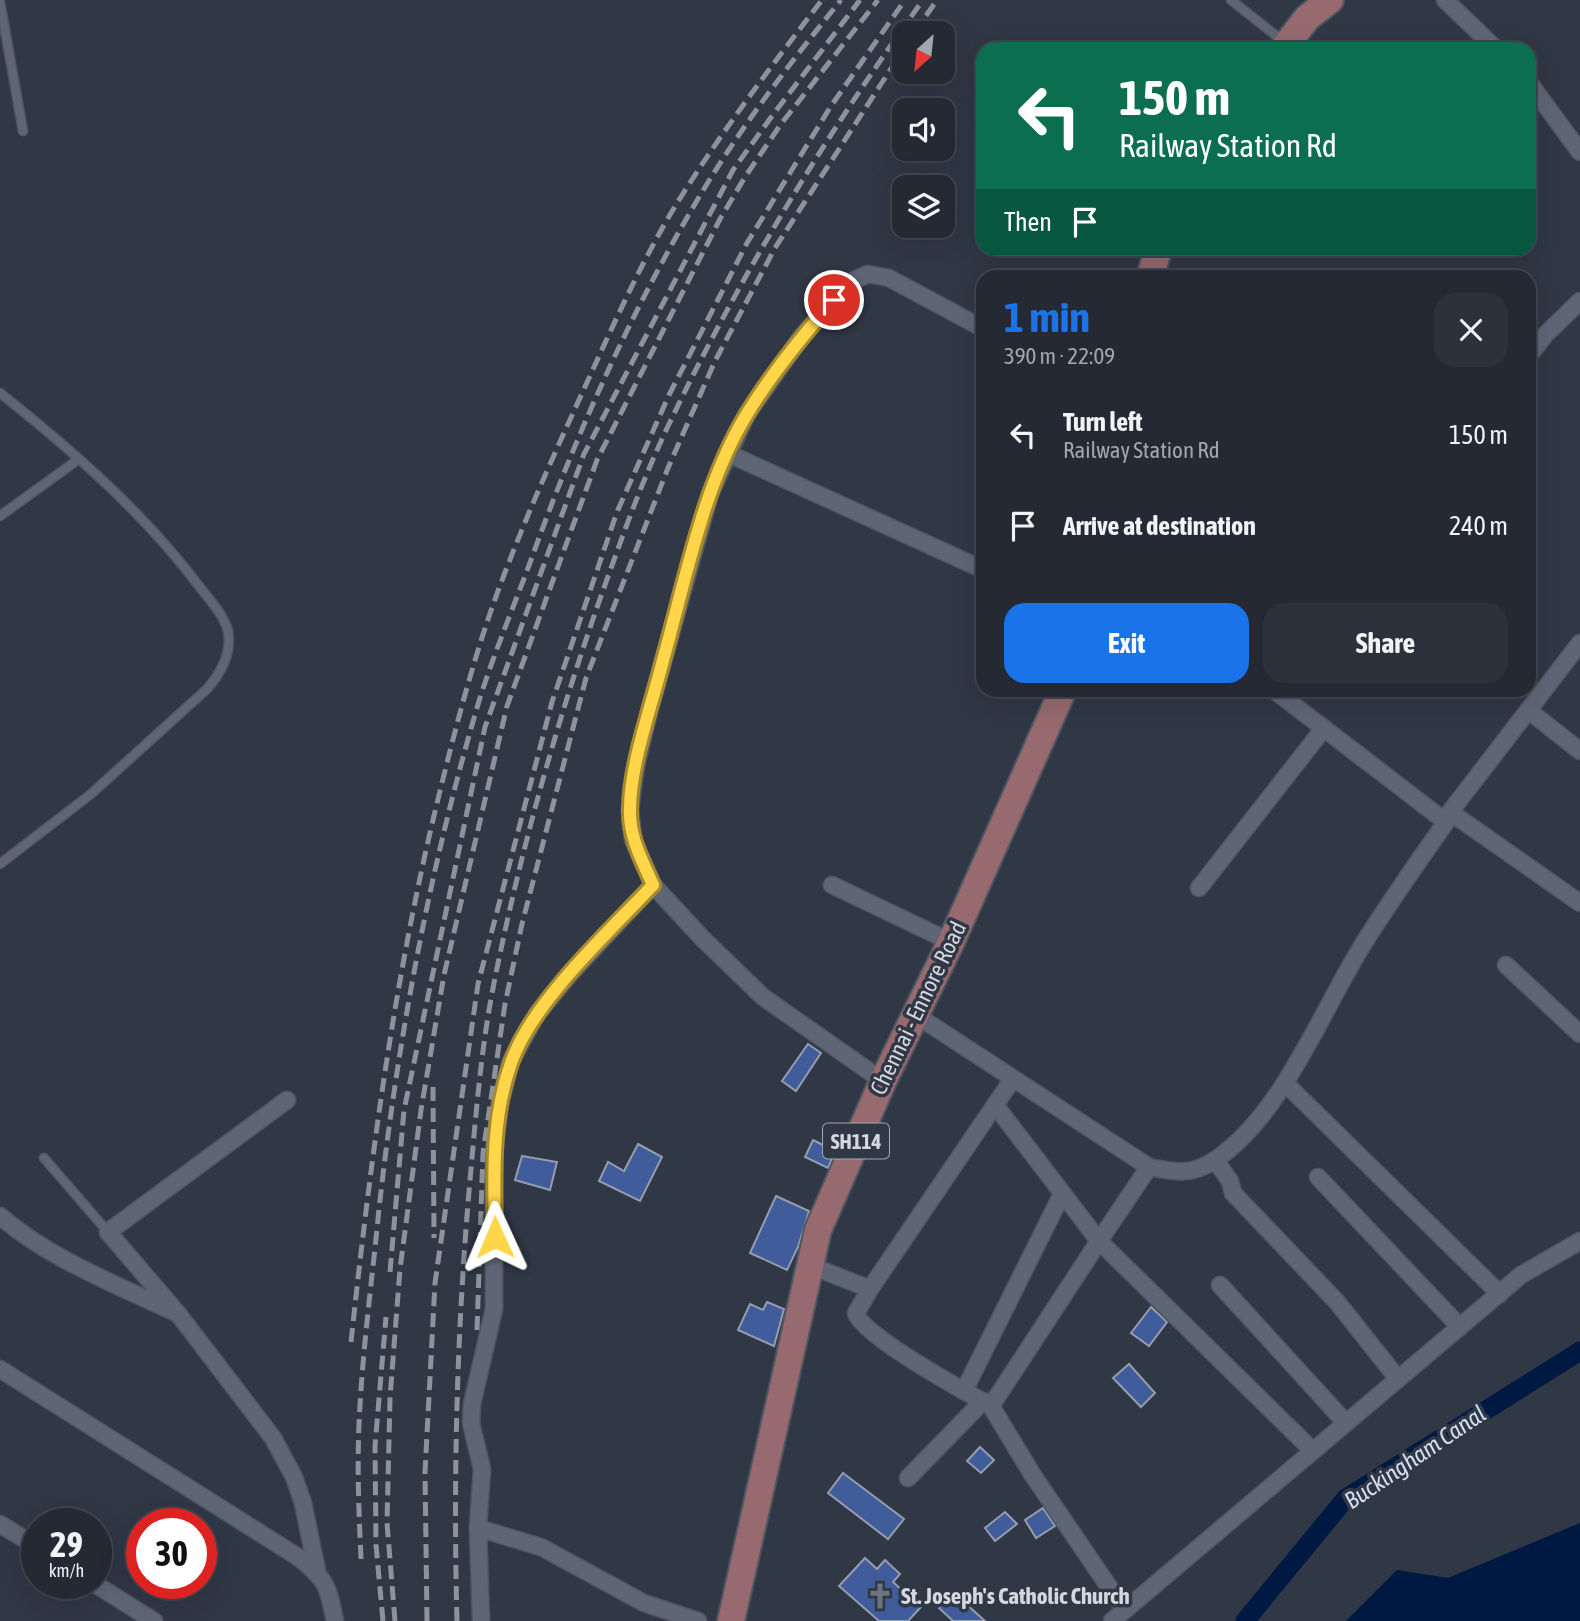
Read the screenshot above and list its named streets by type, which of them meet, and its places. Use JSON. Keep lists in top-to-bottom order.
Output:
{
  "streets": {
    "main road": ["Chennai - Ennore Road", "SH114"]
  },
  "water": ["Buckingham Canal"],
  "places": {
    "church": ["St. Joseph's Catholic Church"]
  },
  "north": "bottom left",
  "page": {
    "turn": ["150 m", "Railway Station Rd"],
    "then": "Then",
    "heading": ["1 min", "390 m · 22:09"],
    "list": [
      {
        "name": "Turn left",
        "note": "Railway Station Rd",
        "value": "150 m"
      },
      {
        "name": "Arrive at destination",
        "value": "240 m"
      }
    ],
    "buttons": ["Exit", "Share"],
    "speed": "29 km/h",
    "limit": "30"
  }
}
